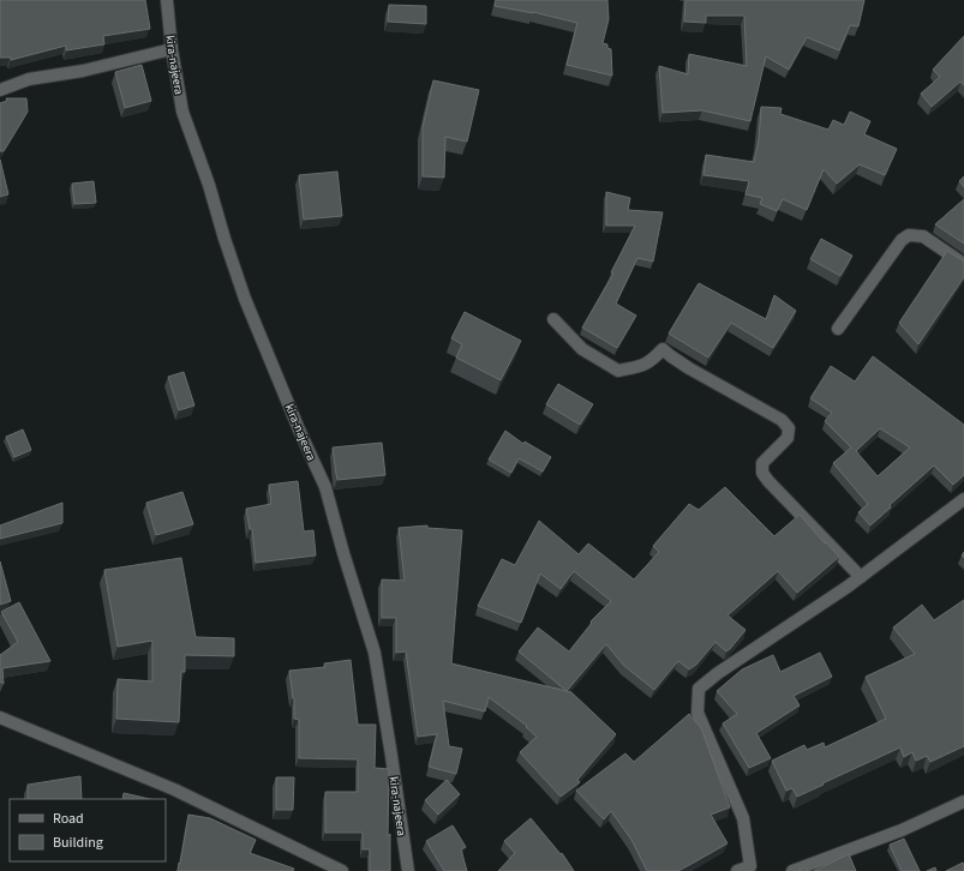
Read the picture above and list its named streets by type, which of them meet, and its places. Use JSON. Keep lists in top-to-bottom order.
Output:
{
  "streets": {
    "street": ["kira-najeera"]
  },
  "legend": ["Road", "Building"]
}
